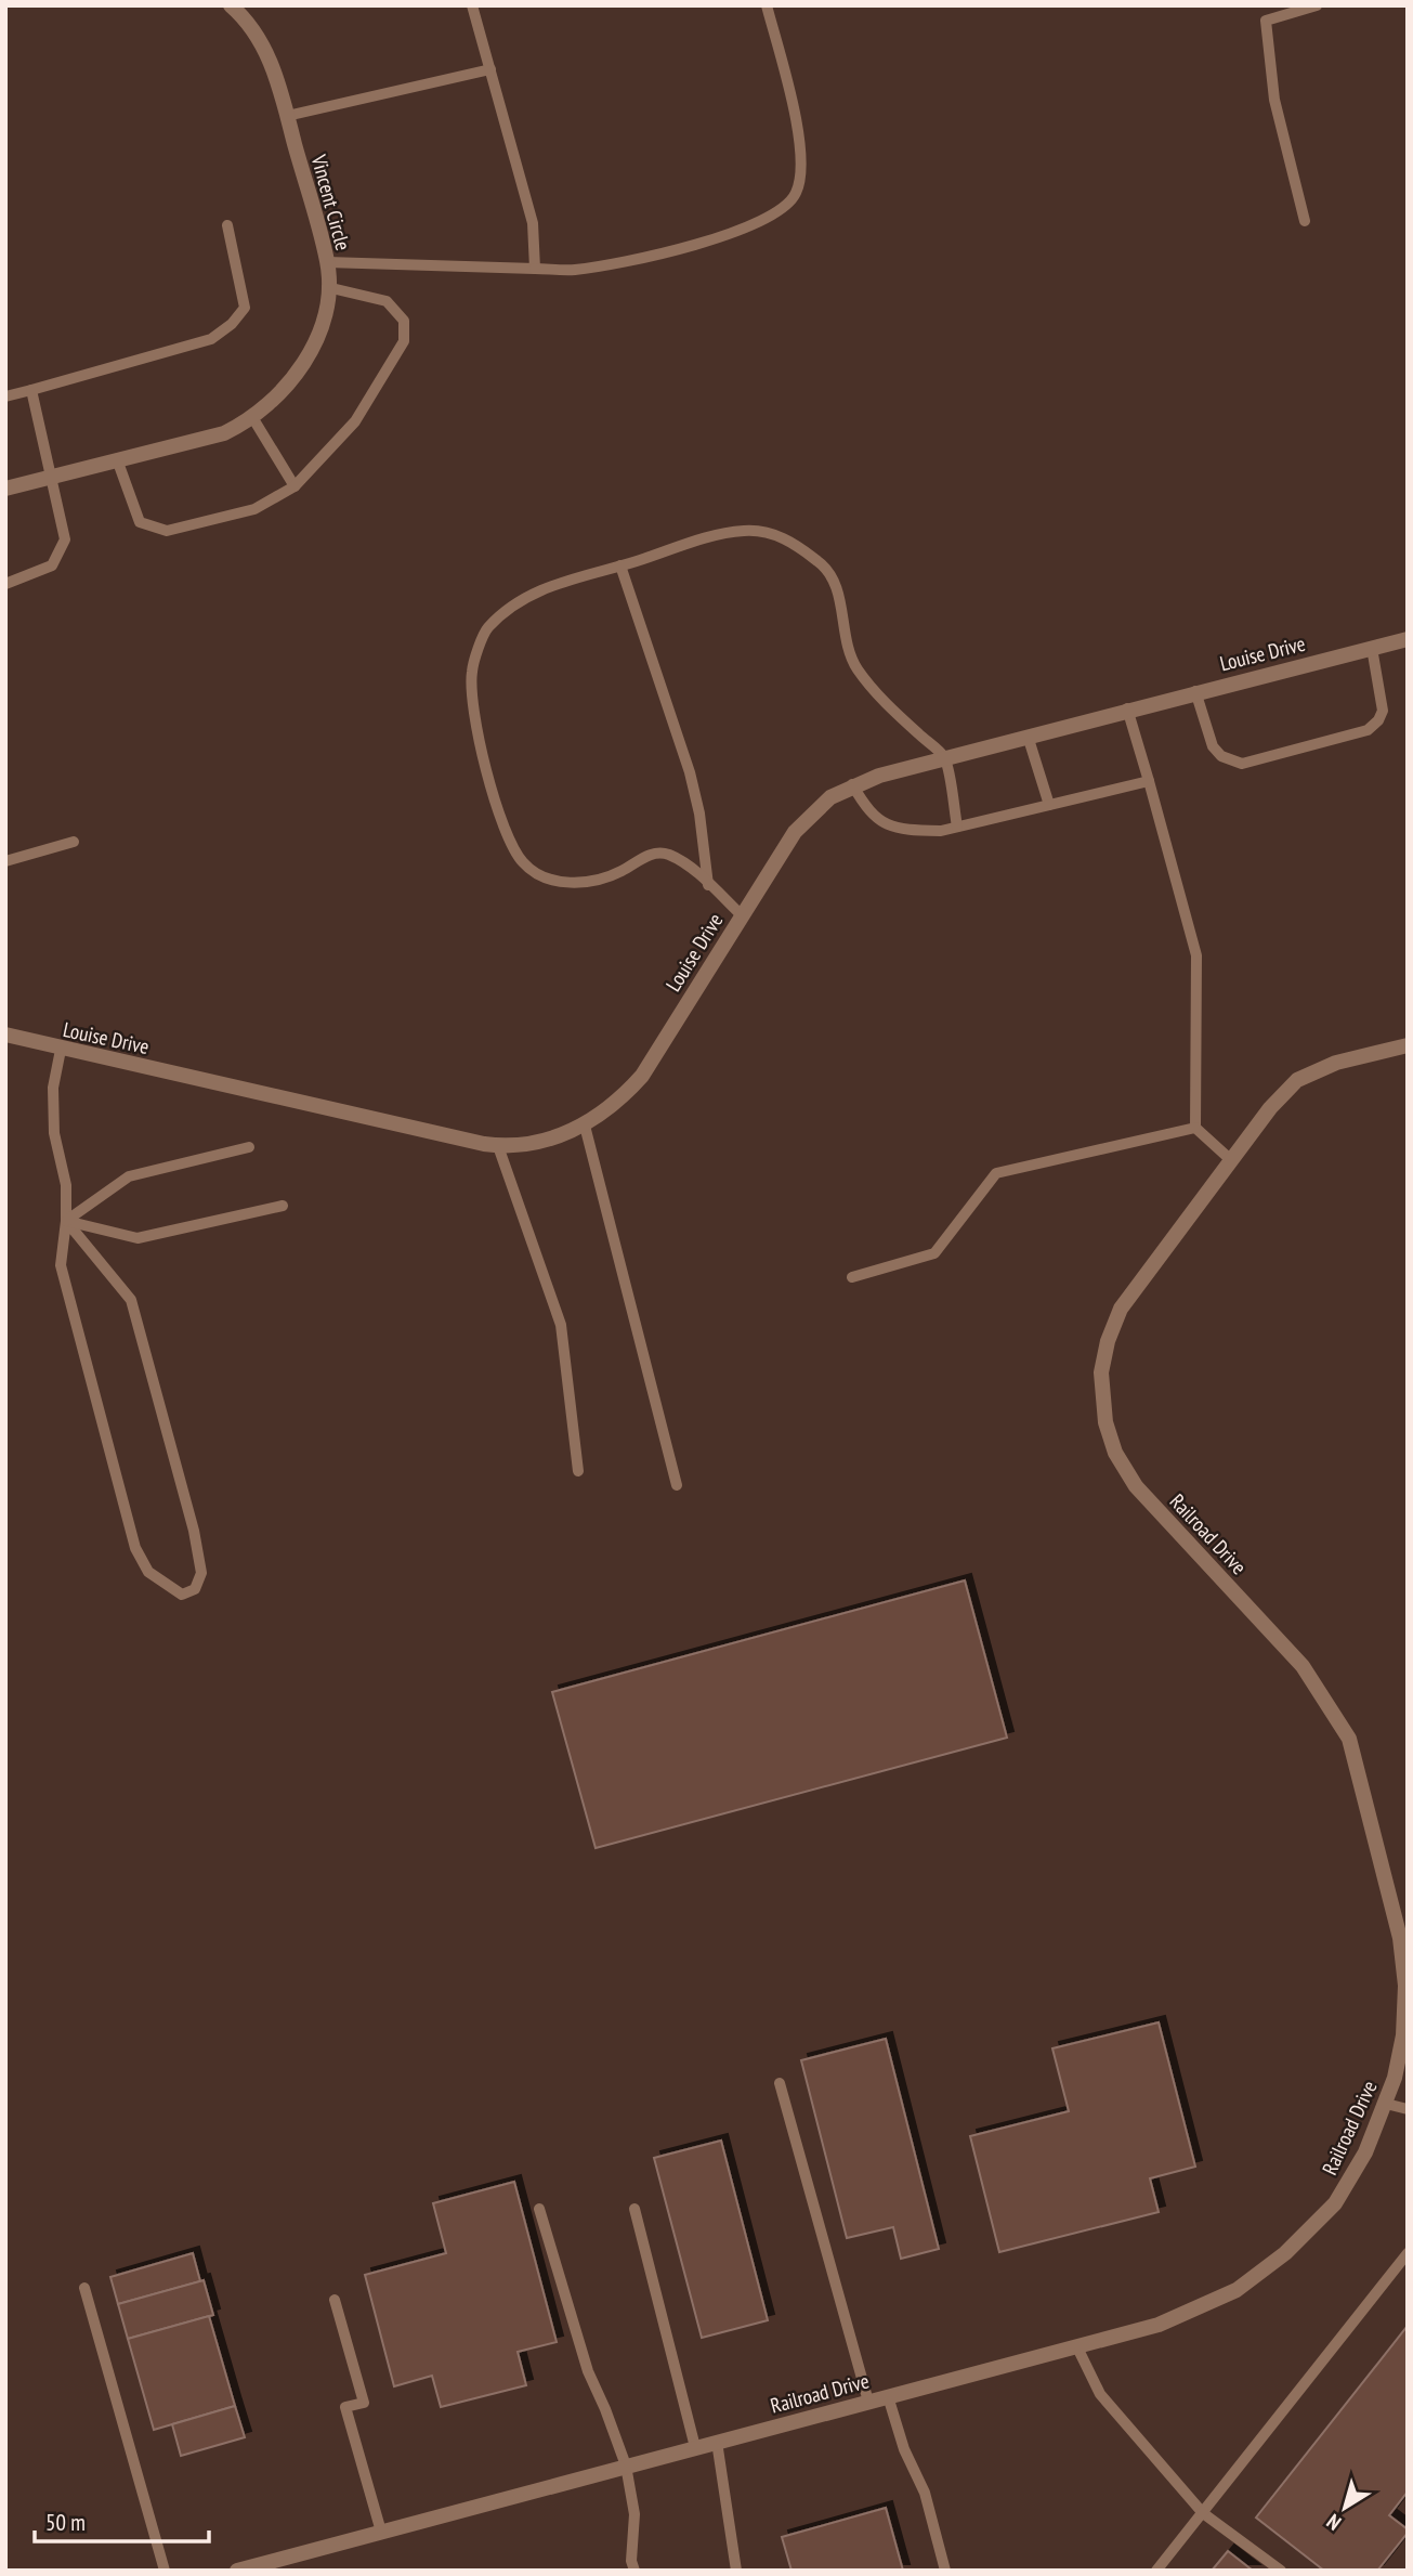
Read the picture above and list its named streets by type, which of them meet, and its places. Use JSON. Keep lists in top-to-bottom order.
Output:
{
  "streets": {
    "street": ["Vincent Circle", "Louise Drive", "Railroad Drive"]
  },
  "scale_bar": "50 m",
  "north": "bottom left"
}
